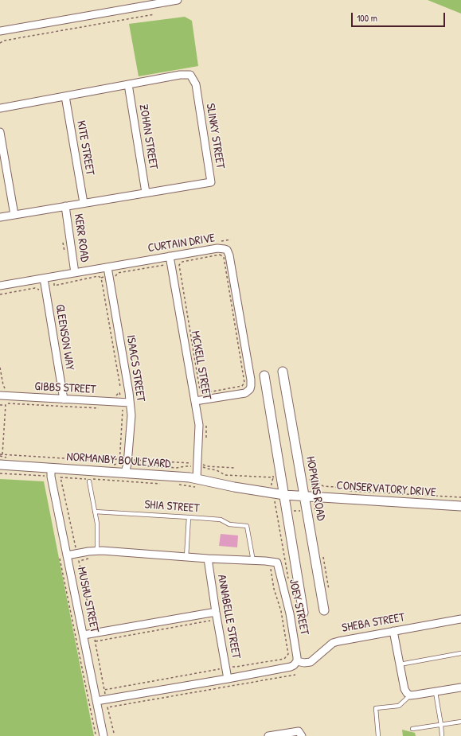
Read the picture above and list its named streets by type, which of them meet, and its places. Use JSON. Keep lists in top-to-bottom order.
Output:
{
  "streets": {
    "street": [
      "SLINKY STREET",
      "ZOHAN STREET",
      "KITE STREET",
      "KERR ROAD",
      "CURTAIN DRIVE",
      "GLEENSON WAY",
      "MCKELL STREET",
      "ISAACS STREET",
      "GIBBS STREET",
      "NORMANBY BOULEVARD",
      "HOPKINS ROAD",
      "CONSERVATORY DRIVE",
      "MUSHU STREET",
      "JOEY STREET",
      "ANNABELLE STREET",
      "SHEBA STREET"
    ],
    "lane": ["SHIA STREET"]
  },
  "crossings": [
    ["SLINKY STREET", "ZOHAN STREET"],
    ["SLINKY STREET", "KITE STREET"],
    ["SLINKY STREET", "KERR ROAD"],
    ["KERR ROAD", "CURTAIN DRIVE"],
    ["CURTAIN DRIVE", "GLEENSON WAY"],
    ["CURTAIN DRIVE", "MCKELL STREET"],
    ["CURTAIN DRIVE", "ISAACS STREET"],
    ["GLEENSON WAY", "GIBBS STREET"],
    ["MCKELL STREET", "NORMANBY BOULEVARD"],
    ["ISAACS STREET", "GIBBS STREET"],
    ["ISAACS STREET", "NORMANBY BOULEVARD"],
    ["NORMANBY BOULEVARD", "CONSERVATORY DRIVE"],
    ["NORMANBY BOULEVARD", "MUSHU STREET"],
    ["HOPKINS ROAD", "CONSERVATORY DRIVE"],
    ["SHIA STREET", "JOEY STREET"],
    ["MUSHU STREET", "JOEY STREET"],
    ["JOEY STREET", "ANNABELLE STREET"],
    ["JOEY STREET", "SHEBA STREET"]
  ],
  "scale_bar": "100 m"
}
